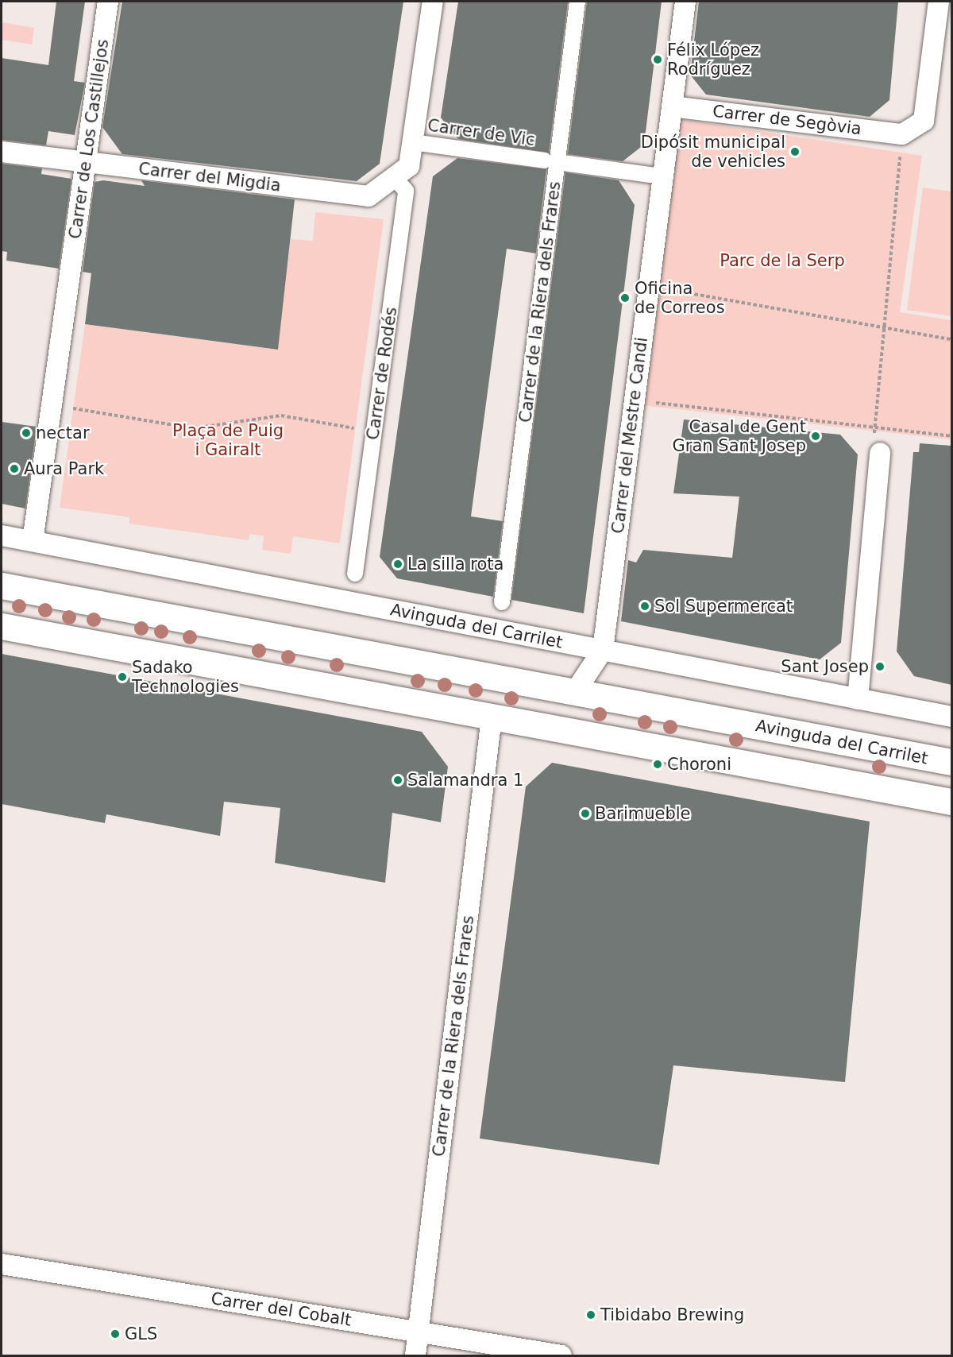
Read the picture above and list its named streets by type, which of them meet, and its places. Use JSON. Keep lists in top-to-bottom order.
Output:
{
  "streets": {
    "main road": ["Avinguda del Carrilet"],
    "street": [
      "Carrer de Segòvia",
      "Carrer de Vic",
      "Carrer de Los Castillejos",
      "Carrer del Migdia",
      "Carrer de la Riera dels Frares",
      "Carrer de Rodés",
      "Carrer del Mestre Candi",
      "Carrer del Cobalt"
    ]
  },
  "crossings": [
    ["Carrer de Segòvia", "Carrer del Mestre Candi"],
    ["Carrer de Vic", "Carrer de la Riera dels Frares"],
    ["Carrer de Vic", "Carrer del Mestre Candi"],
    ["Carrer de Los Castillejos", "Carrer del Migdia"],
    ["Carrer de Los Castillejos", "Avinguda del Carrilet"],
    ["Carrer del Migdia", "Carrer de Rodés"],
    ["Carrer de la Riera dels Frares", "Carrer del Cobalt"],
    ["Carrer del Mestre Candi", "Avinguda del Carrilet"]
  ],
  "parks": ["Parc de la Serp", "Plaça de Puig i Gairalt"],
  "places": [
    "Félix López Rodríguez",
    "Dipósit municipal de vehicles",
    "Oficina de Correos",
    "nectar",
    "Casal de Gent Gran Sant Josep",
    "Aura Park",
    "La silla rota",
    "Sol Supermercat",
    "Sant Josep",
    "Sadako Technologies",
    "Choroni",
    "Salamandra 1",
    "Barimueble",
    "Tibidabo Brewing",
    "GLS"
  ]
}
